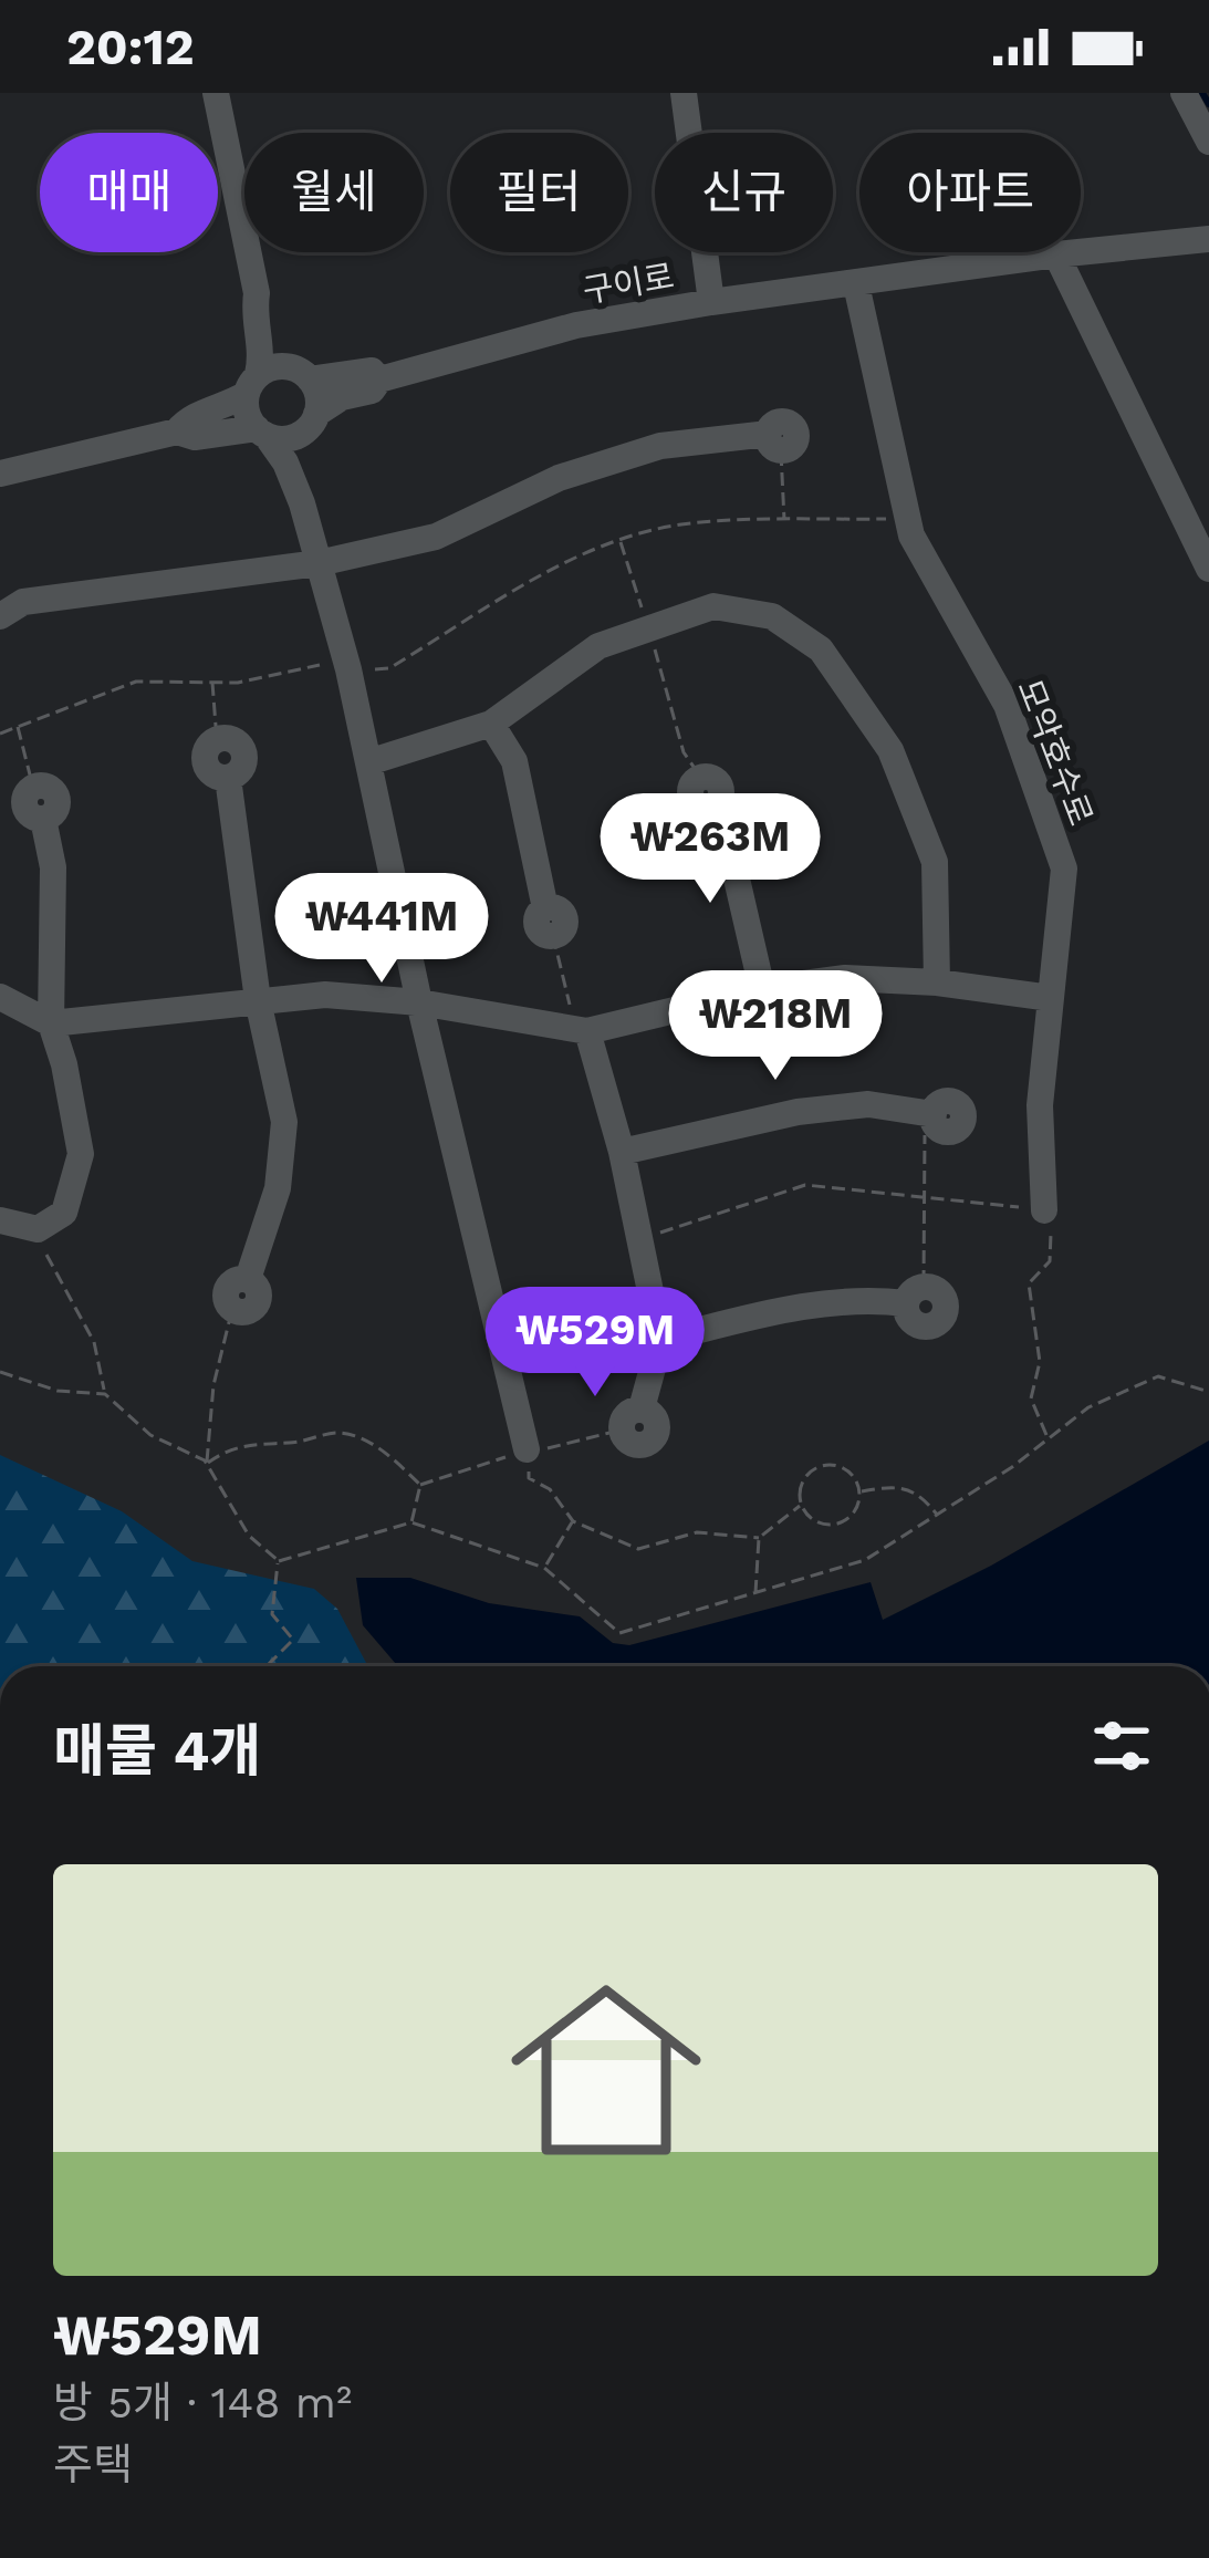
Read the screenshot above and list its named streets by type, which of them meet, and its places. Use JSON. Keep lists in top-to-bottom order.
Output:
{
  "streets": {
    "street": ["구이로", "모악호수로"]
  },
  "crossings": [
    ["구이로", "모악호수로"]
  ],
  "page": {
    "status": "20:12",
    "chip": [
      "매매",
      "월세",
      "필터",
      "신규",
      "아파트"
    ],
    "price": [
      "₩263M",
      "₩441M",
      "₩218M",
      "₩529M"
    ],
    "heading": "매물 4개",
    "list": [
      {
        "name": "₩529M",
        "note": "방 5개 · 148 m² · 주택"
      }
    ]
  }
}
